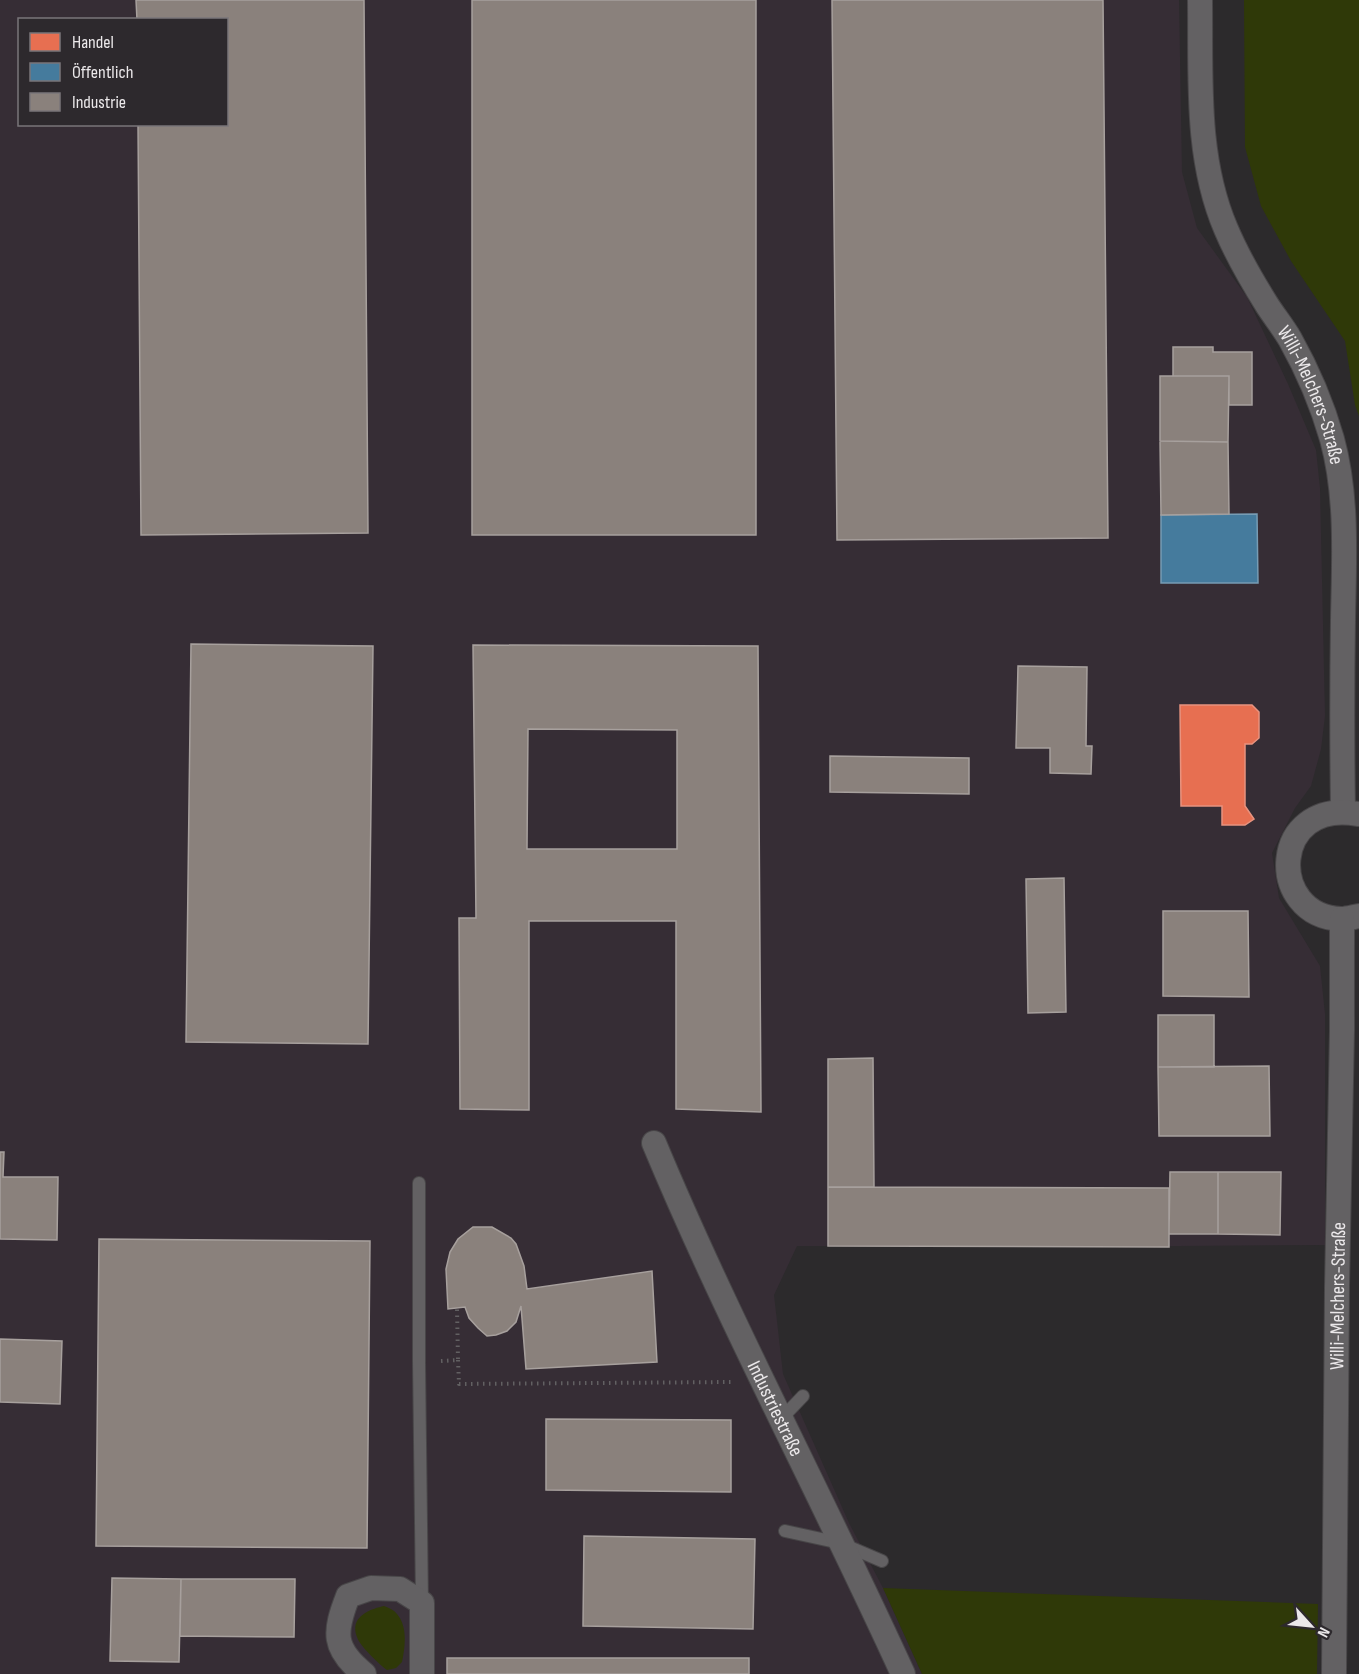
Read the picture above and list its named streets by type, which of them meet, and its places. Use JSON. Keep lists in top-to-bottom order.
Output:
{
  "streets": {
    "street": ["Willi-Melchers-Straße", "Industriestraße"]
  },
  "legend": ["Handel", "Öffentlich", "Industrie"],
  "north": "bottom right"
}
